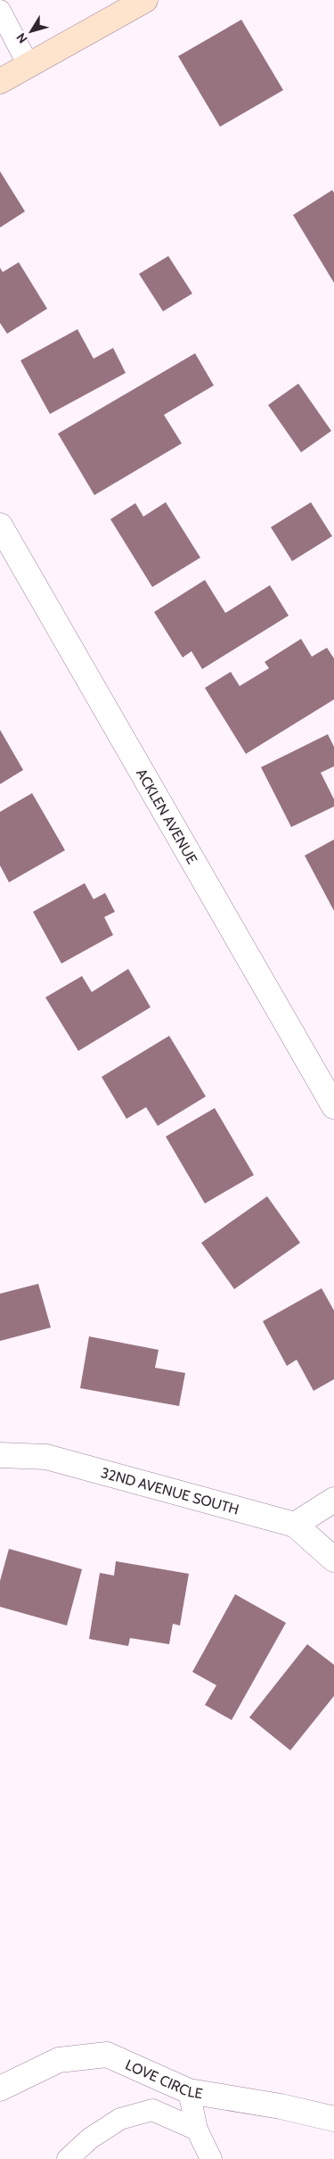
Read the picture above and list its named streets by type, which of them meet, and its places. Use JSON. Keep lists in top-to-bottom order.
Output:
{
  "streets": {
    "street": ["ACKLEN AVENUE", "32ND AVENUE SOUTH", "LOVE CIRCLE"]
  },
  "north": "bottom left"
}
